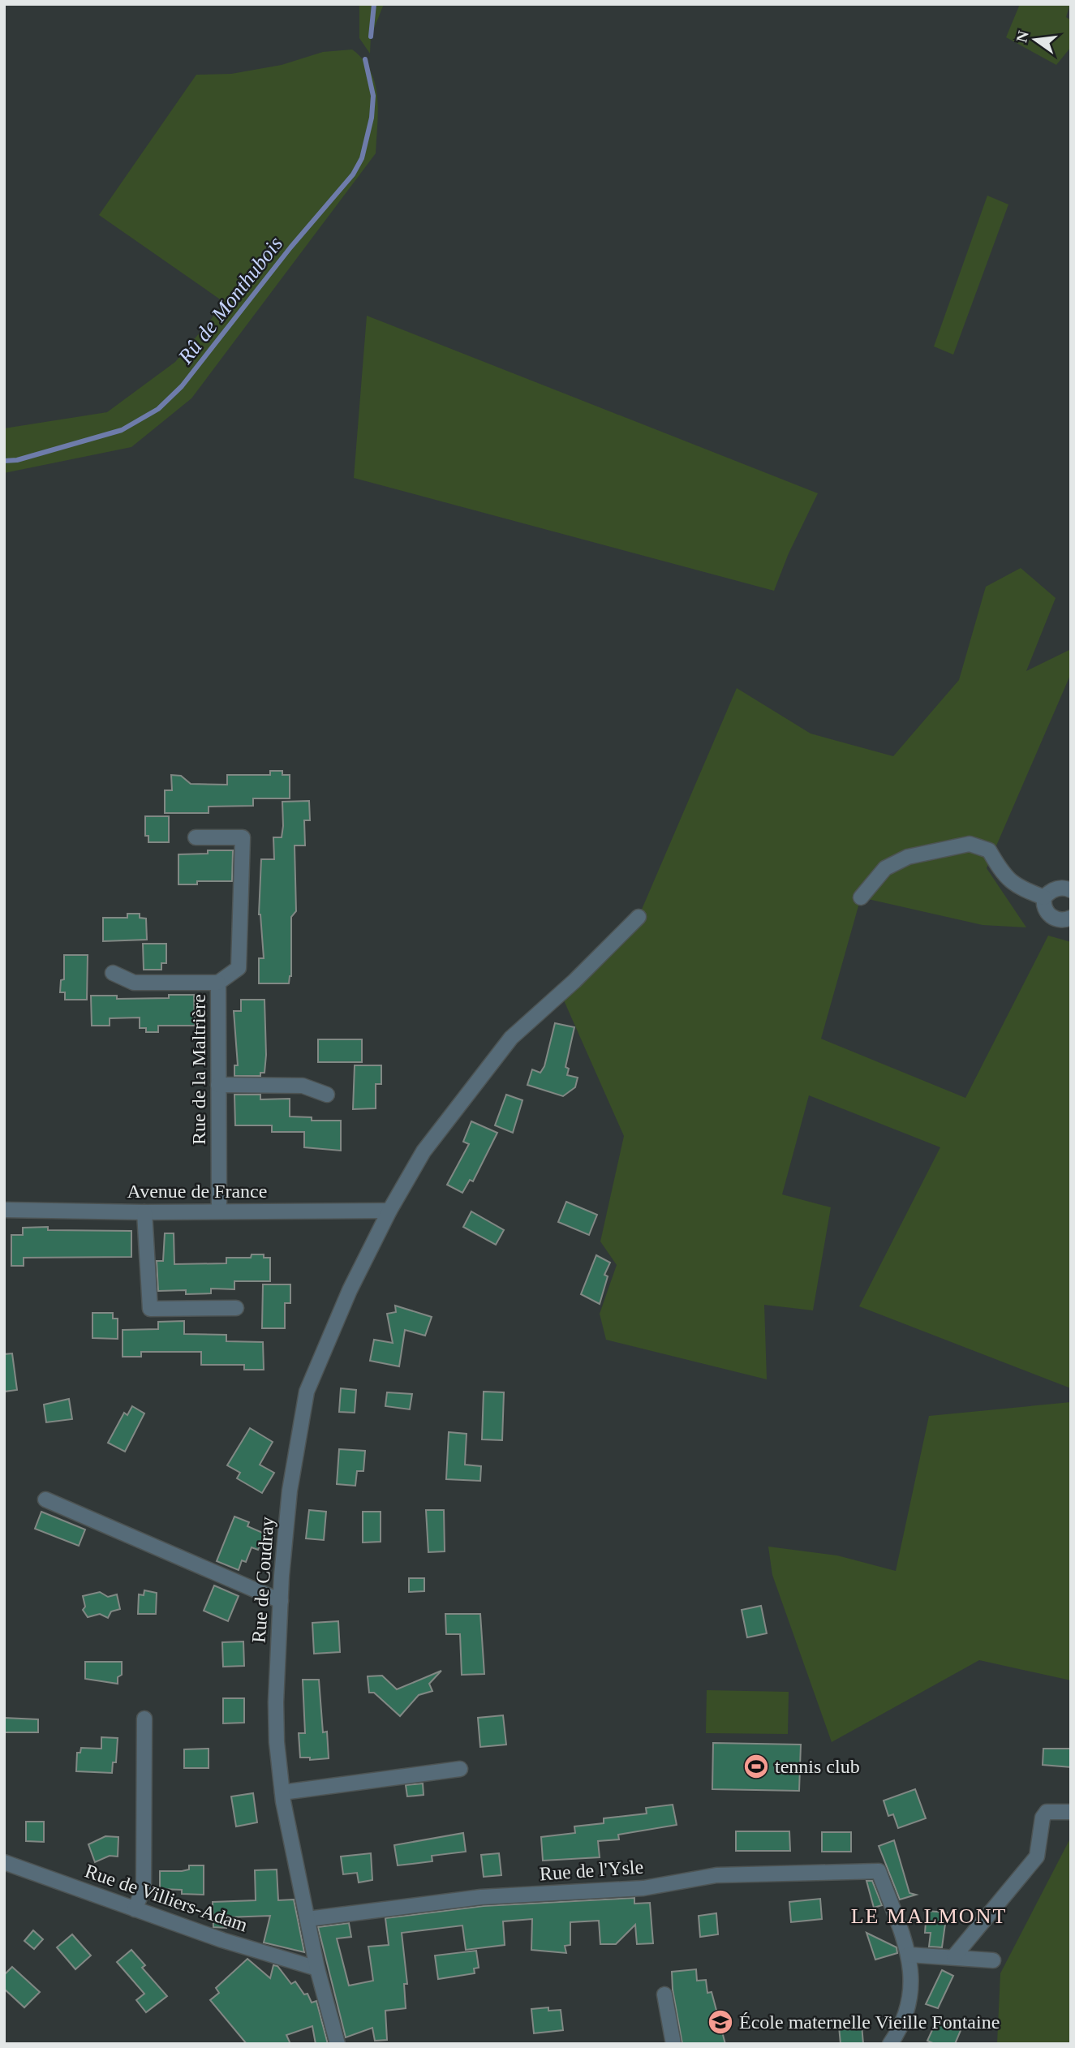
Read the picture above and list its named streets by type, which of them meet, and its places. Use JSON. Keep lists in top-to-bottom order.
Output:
{
  "streets": {
    "street": [
      "Rue de la Maltrière",
      "Avenue de France",
      "Rue de Coudray",
      "Rue de l'Ysle",
      "Rue de Villiers-Adam"
    ]
  },
  "crossings": [
    ["Rue de la Maltrière", "Avenue de France"],
    ["Avenue de France", "Rue de Coudray"],
    ["Rue de Coudray", "Rue de l'Ysle"],
    ["Rue de Coudray", "Rue de Villiers-Adam"]
  ],
  "districts": ["LE MALMONT"],
  "water": ["Rû de Monthubois"],
  "places": {
    "sports": ["tennis club"],
    "school or university": ["École maternelle Vieille Fontaine"]
  },
  "north": "left"
}
